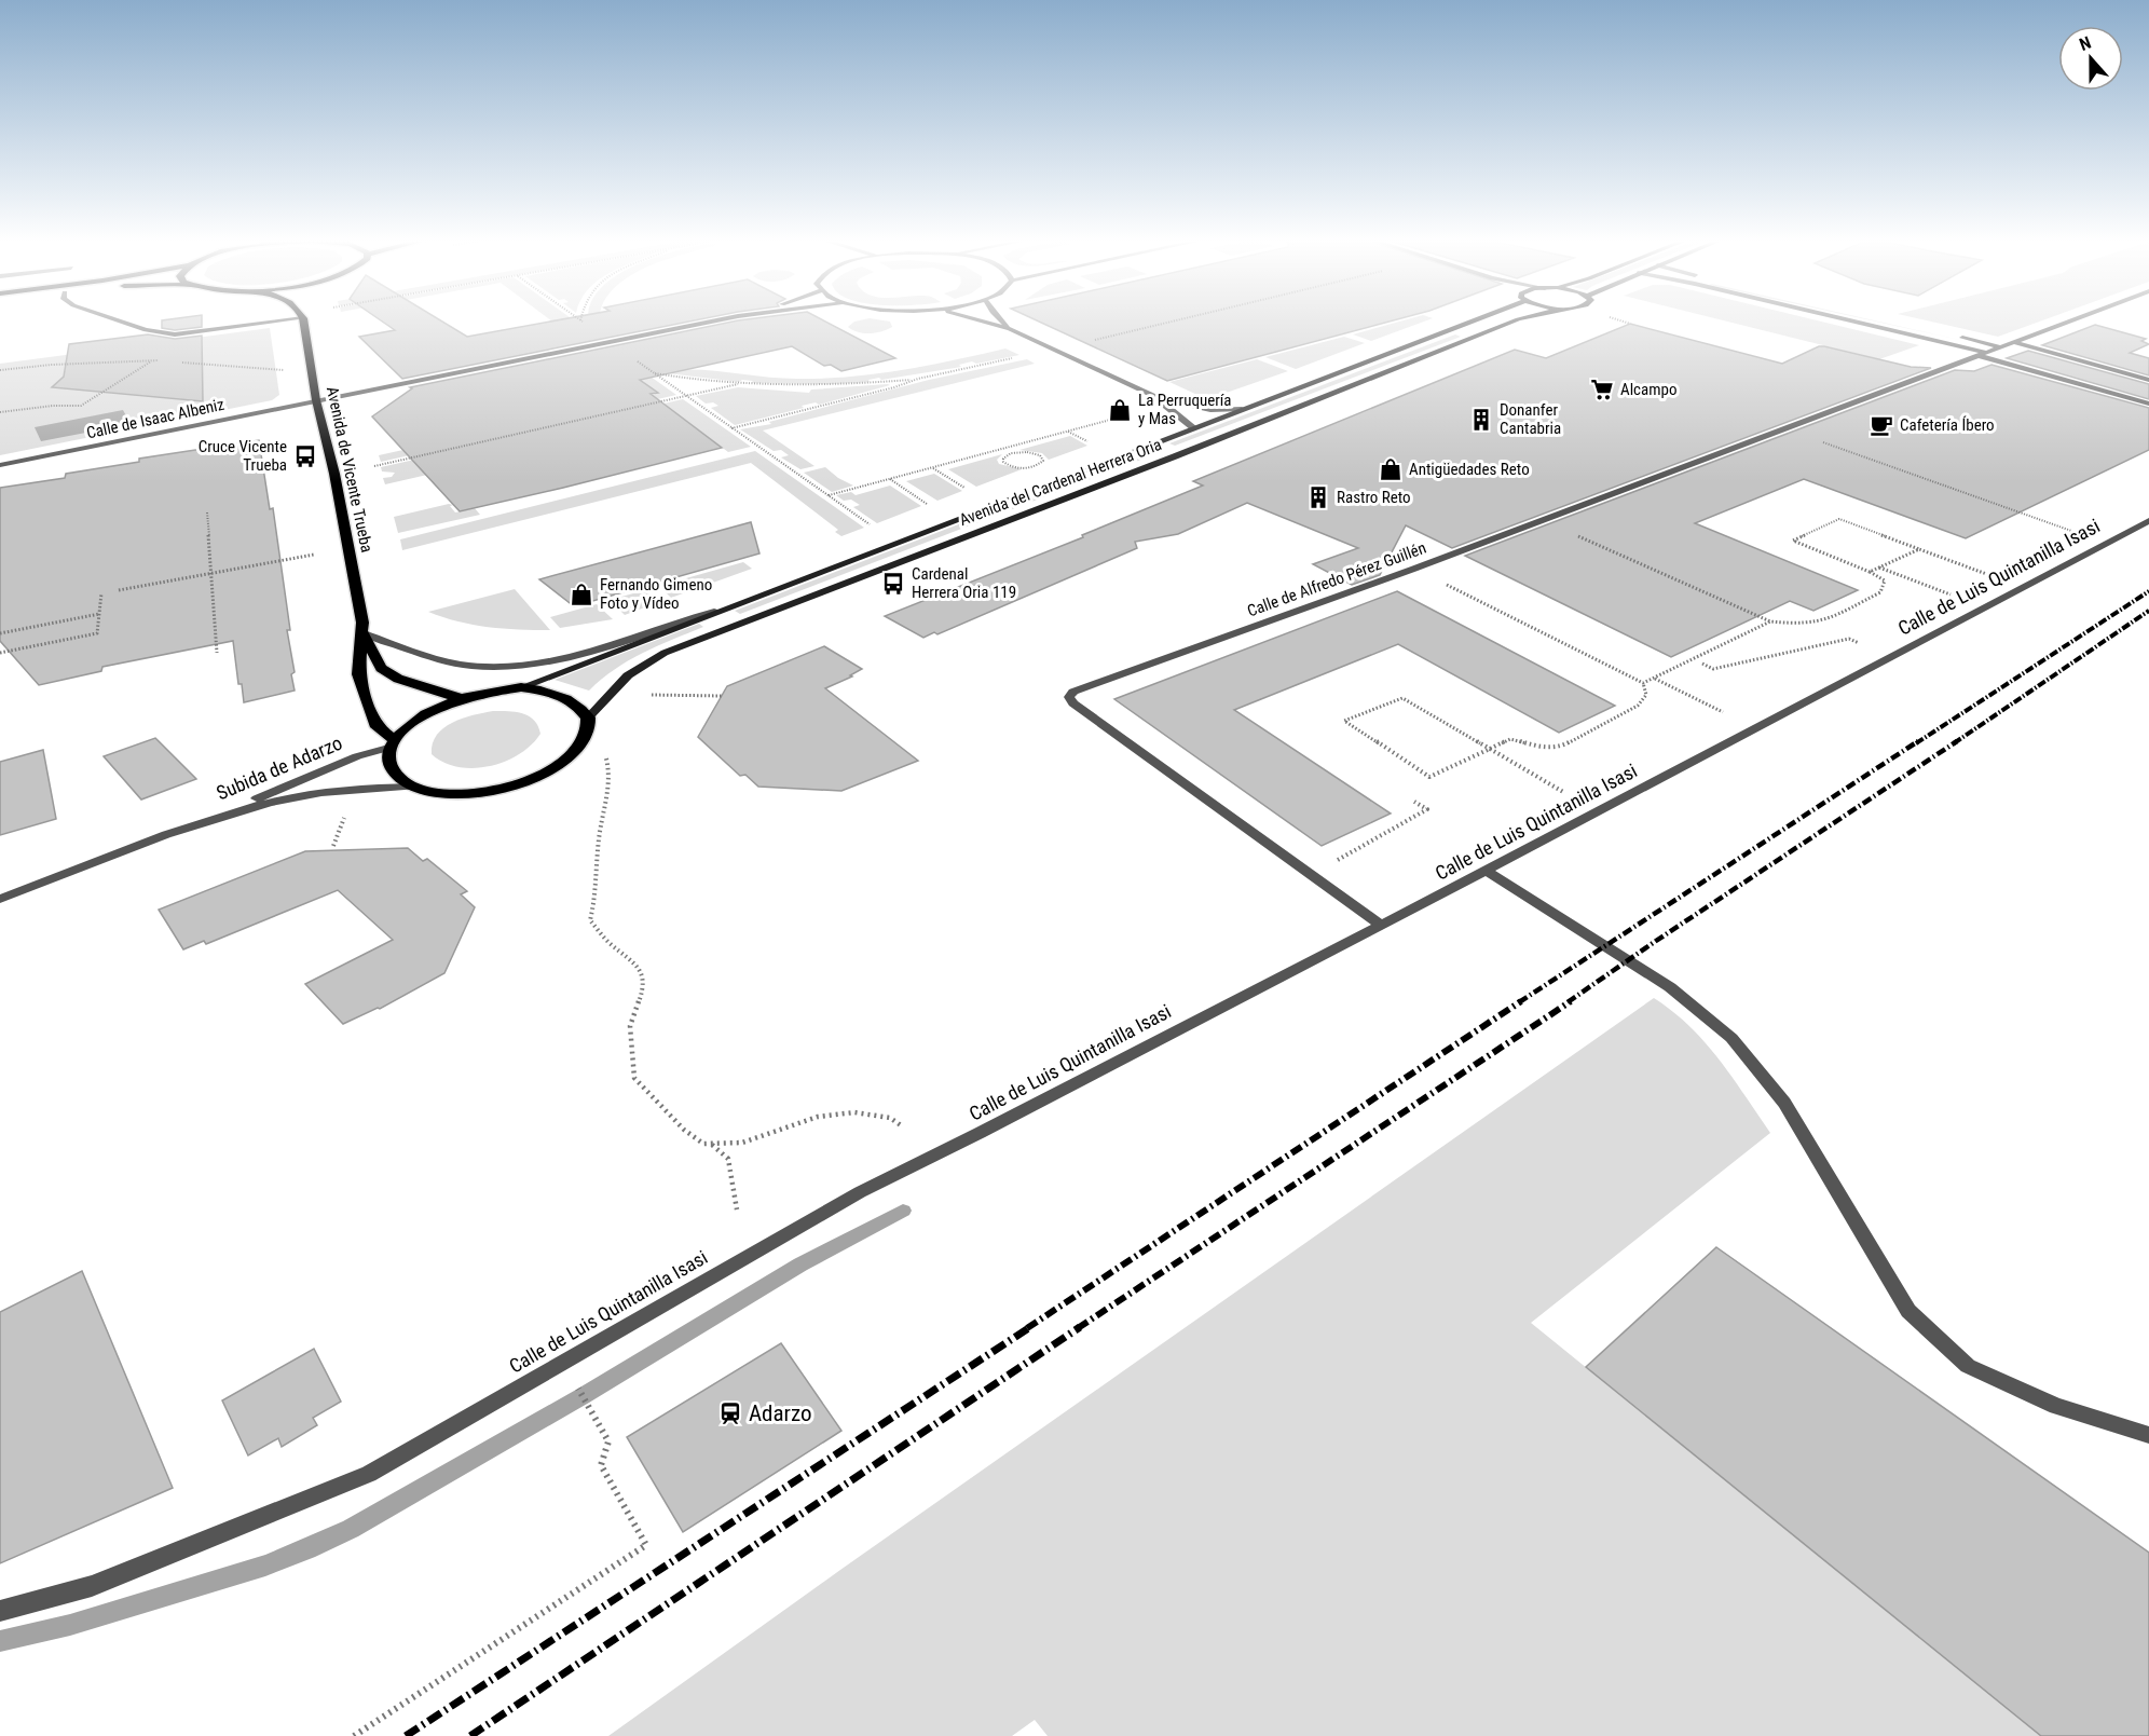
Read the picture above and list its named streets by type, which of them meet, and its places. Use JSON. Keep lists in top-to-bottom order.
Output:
{
  "streets": {
    "main road": ["Avenida de Vicente Trueba", "Avenida del Cardenal Herrera Oria"],
    "street": [
      "Calle de Isaac Albeniz",
      "Calle de Luis Quintanilla Isasi",
      "Calle de Alfredo Pérez Guillén",
      "Subida de Adarzo"
    ]
  },
  "crossings": [
    ["Calle de Isaac Albeniz", "Avenida de Vicente Trueba"],
    ["Avenida de Vicente Trueba", "Avenida del Cardenal Herrera Oria"],
    ["Avenida de Vicente Trueba", "Subida de Adarzo"],
    ["Calle de Luis Quintanilla Isasi", "Calle de Alfredo Pérez Guillén"]
  ],
  "places": {
    "supermarket": ["Alcampo"],
    "shop": ["La Perruquería y Mas", "Antigüedades Reto", "Fernando Gimeno Foto y Vídeo"],
    "building": ["Donanfer Cantabria", "Rastro Reto"],
    "cafe": ["Cafetería Íbero"],
    "bus stop": ["Cruce Vicente Trueba", "Cardenal Herrera Oria 119"],
    "station": ["Adarzo"]
  },
  "north": "top"
}
